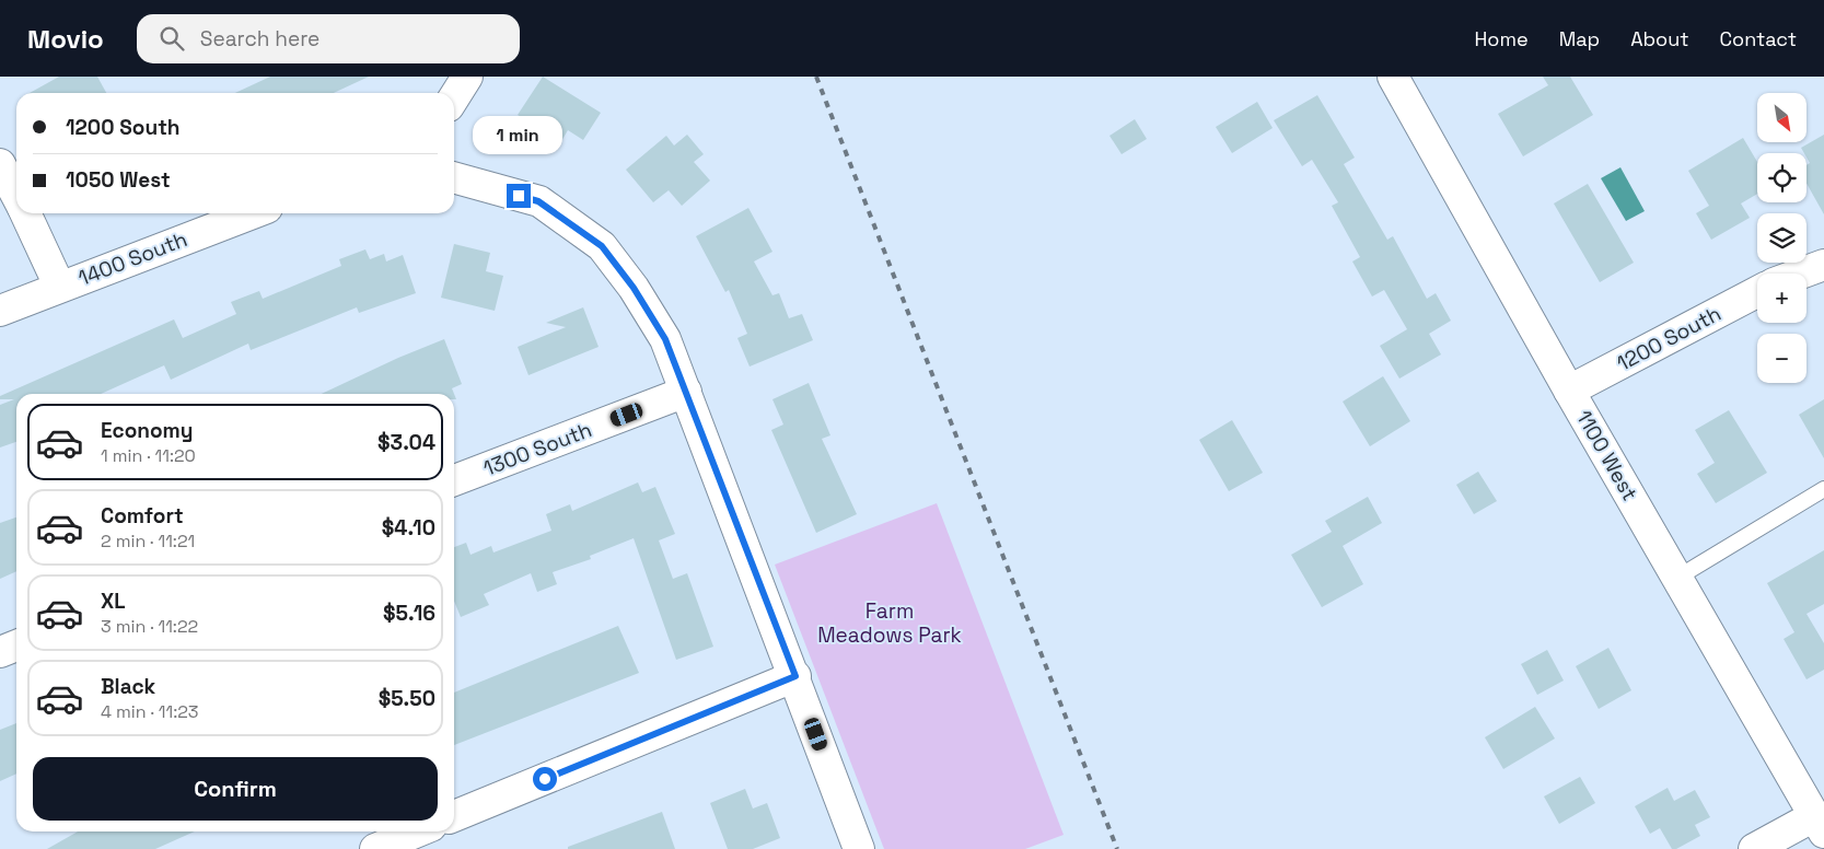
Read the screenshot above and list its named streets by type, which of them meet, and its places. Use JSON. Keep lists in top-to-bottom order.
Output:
{
  "streets": {
    "street": [
      "1400 South",
      "1200 South",
      "1300 South",
      "1100 West"
    ]
  },
  "crossings": [
    ["1200 South", "1100 West"]
  ],
  "parks": ["Farm Meadows Park"],
  "north": "bottom right",
  "page": {
    "header": "Movio",
    "search": "Search here",
    "nav": [
      "Home",
      "Map",
      "About",
      "Contact"
    ],
    "map_buttons": ["+", "−"],
    "banner": ["1200 South", "1050 West"],
    "bubble": "1 min",
    "list": [
      {
        "name": "Economy",
        "note": "1 min · 11:20",
        "value": "$3.04"
      },
      {
        "name": "Comfort",
        "note": "2 min · 11:21",
        "value": "$4.10"
      },
      {
        "name": "XL",
        "note": "3 min · 11:22",
        "value": "$5.16"
      },
      {
        "name": "Black",
        "note": "4 min · 11:23",
        "value": "$5.50"
      }
    ],
    "buttons": "Confirm"
  }
}
